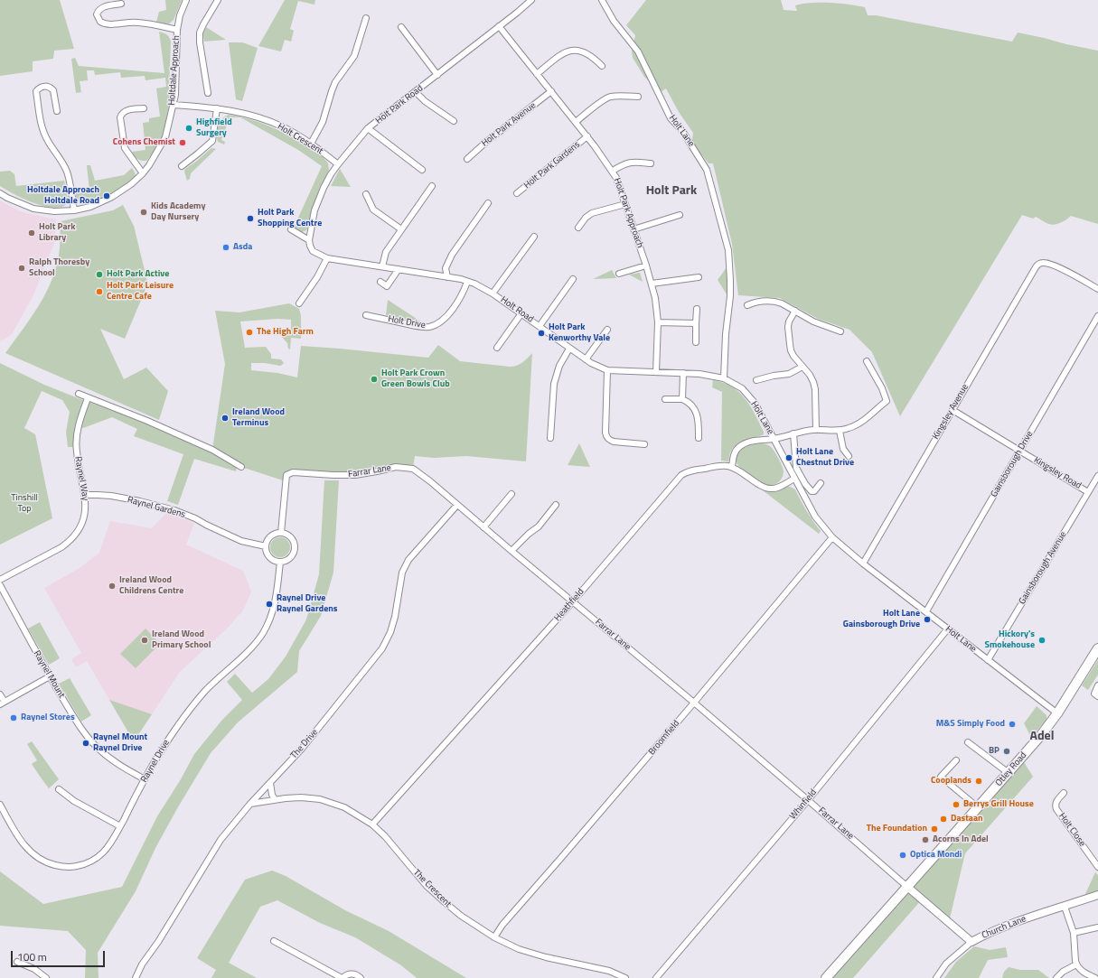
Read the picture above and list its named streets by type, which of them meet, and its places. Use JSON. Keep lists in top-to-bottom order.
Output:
{
  "streets": {
    "highway": ["Otley Road"],
    "street": [
      "Holtdale Approach",
      "Holt Park Road",
      "Holt Park Avenue",
      "Holt Lane",
      "Holt Crescent",
      "Holt Park Gardens",
      "Holt Park Approach",
      "Holt Road",
      "Holt Drive",
      "Kingsley Avenue",
      "Gainsborough Drive",
      "Farrar Lane",
      "Kingsley Road",
      "Raynel Way",
      "Raynel Gardens",
      "Gainsborough Avenue",
      "Heathfield",
      "Raynel Mount",
      "Broomfield",
      "The Drive",
      "Raynel Drive",
      "Whinfield",
      "Holt Close",
      "The Crescent",
      "Church Lane"
    ]
  },
  "crossings": [
    ["Holtdale Approach", "Holt Crescent"],
    ["Holt Park Road", "Holt Crescent"],
    ["Holt Park Road", "Holt Park Approach"],
    ["Holt Park Road", "Holt Road"],
    ["Holt Park Avenue", "Holt Park Approach"],
    ["Holt Lane", "Holt Road"],
    ["Holt Lane", "Kingsley Avenue"],
    ["Holt Lane", "Gainsborough Drive"],
    ["Holt Lane", "Gainsborough Avenue"],
    ["Holt Lane", "Broomfield"],
    ["Holt Lane", "Otley Road"],
    ["Holt Lane", "Whinfield"],
    ["Holt Park Gardens", "Holt Park Approach"],
    ["Holt Park Approach", "Holt Road"],
    ["Holt Road", "Holt Drive"],
    ["Kingsley Avenue", "Kingsley Road"],
    ["Gainsborough Drive", "Kingsley Road"],
    ["Farrar Lane", "Raynel Gardens"],
    ["Farrar Lane", "Heathfield"],
    ["Farrar Lane", "Broomfield"],
    ["Farrar Lane", "The Drive"],
    ["Farrar Lane", "Raynel Drive"],
    ["Farrar Lane", "Otley Road"],
    ["Farrar Lane", "Whinfield"],
    ["Farrar Lane", "Church Lane"],
    ["Kingsley Road", "Gainsborough Avenue"],
    ["Raynel Way", "Raynel Gardens"],
    ["Raynel Gardens", "Raynel Drive"],
    ["Heathfield", "The Crescent"],
    ["Raynel Mount", "Raynel Drive"],
    ["Broomfield", "The Crescent"],
    ["The Drive", "The Crescent"],
    ["Otley Road", "Church Lane"]
  ],
  "districts": ["Holt Park", "Adel"],
  "parks": ["Tinshill Top"],
  "places": [
    "Highfield Surgery",
    "Cohens Chemist",
    "Holtdale Approach Holtdale Road",
    "Kids Academy Day Nursery",
    "Holt Park Shopping Centre",
    "Holt Park Library",
    "Asda",
    "Ralph Thoresby School",
    "Holt Park Active",
    "Holt Park Leisure Centre Cafe",
    "The High Farm",
    "Holt Park Kenworthy Vale",
    "Holt Park Crown Green Bowls Club",
    "Ireland Wood Terminus",
    "Holt Lane Chestnut Drive",
    "Ireland Wood Childrens Centre",
    "Raynel Drive Raynel Gardens",
    "Holt Lane Gainsborough Drive",
    "Ireland Wood Primary School",
    "Hickory's Smokehouse",
    "Raynel Stores",
    "M&S Simply Food",
    "Raynel Mount Raynel Drive",
    "BP",
    "Cooplands",
    "Berrys Grill House",
    "Dastaan",
    "The Foundation",
    "Acorns In Adel",
    "Optica Mondi"
  ],
  "scale_bar": "100 m"
}
